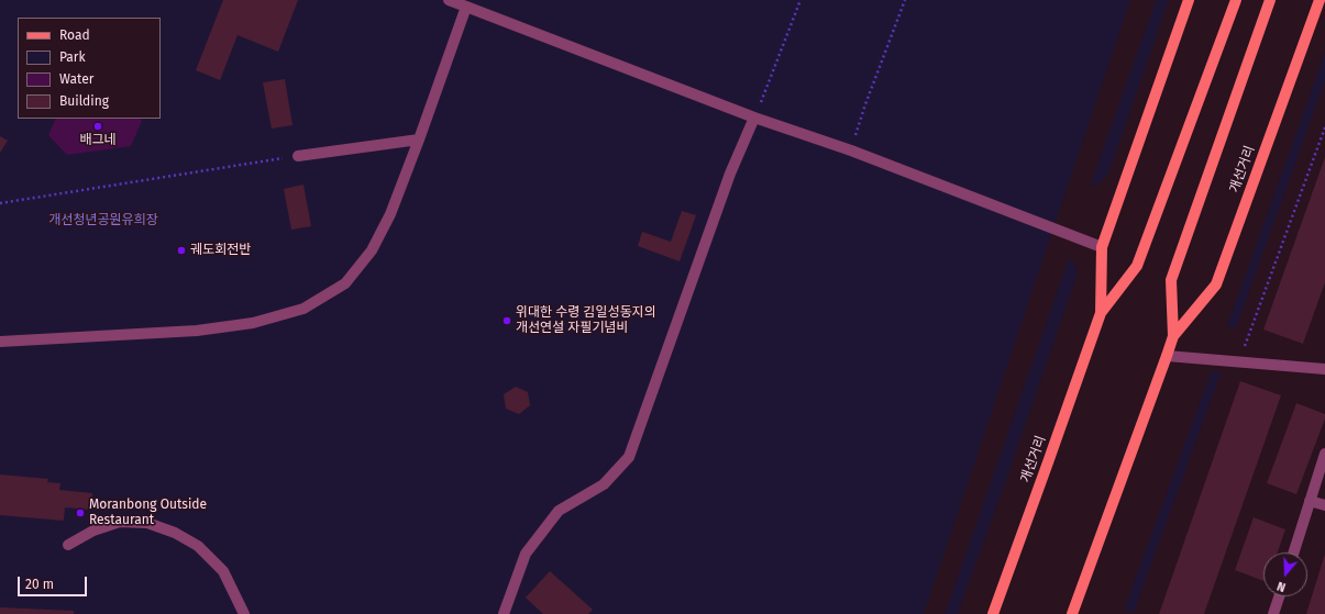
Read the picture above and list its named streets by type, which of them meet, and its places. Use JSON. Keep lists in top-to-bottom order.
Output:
{
  "streets": {
    "main road": ["개선거리"]
  },
  "parks": ["개선청년공원유희장"],
  "places": [
    "배그네",
    "궤도회전반",
    "위대한 수령 김일성동지의 개선연설 자필기념비",
    "Moranbong Outside Restaurant"
  ],
  "legend": [
    "Road",
    "Park",
    "Water",
    "Building"
  ],
  "scale_bar": "20 m",
  "north": "bottom"
}
